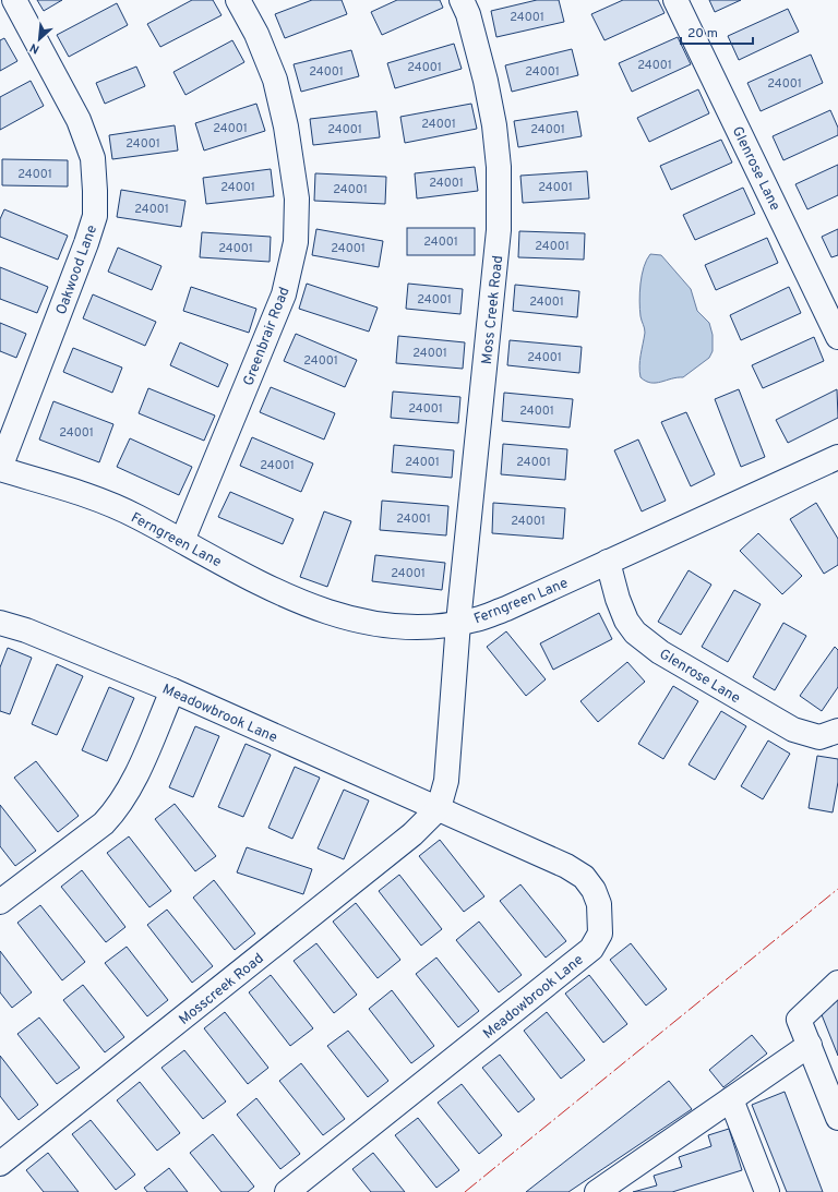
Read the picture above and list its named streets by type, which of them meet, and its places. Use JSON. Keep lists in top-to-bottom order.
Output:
{
  "streets": {
    "street": [
      "Glenrose Lane",
      "Oakwood Lane",
      "Moss Creek Road",
      "Greenbrair Road",
      "Ferngreen Lane",
      "Meadowbrook Lane",
      "Mosscreek Road"
    ]
  },
  "crossings": [
    ["Glenrose Lane", "Ferngreen Lane"],
    ["Oakwood Lane", "Ferngreen Lane"],
    ["Moss Creek Road", "Ferngreen Lane"],
    ["Greenbrair Road", "Ferngreen Lane"],
    ["Meadowbrook Lane", "Mosscreek Road"]
  ],
  "house_numbers": [
    "24001",
    "24001",
    "24001",
    "24001",
    "24001",
    "24001",
    "24001",
    "24001",
    "24001",
    "24001",
    "24001",
    "24001",
    "24001",
    "24001",
    "24001",
    "24001",
    "24001",
    "24001",
    "24001",
    "24001",
    "24001",
    "24001",
    "24001",
    "24001",
    "24001",
    "24001",
    "24001",
    "24001",
    "24001",
    "24001",
    "24001",
    "24001",
    "24001",
    "24001",
    "24001"
  ],
  "scale_bar": "20 m",
  "north": "bottom left"
}
